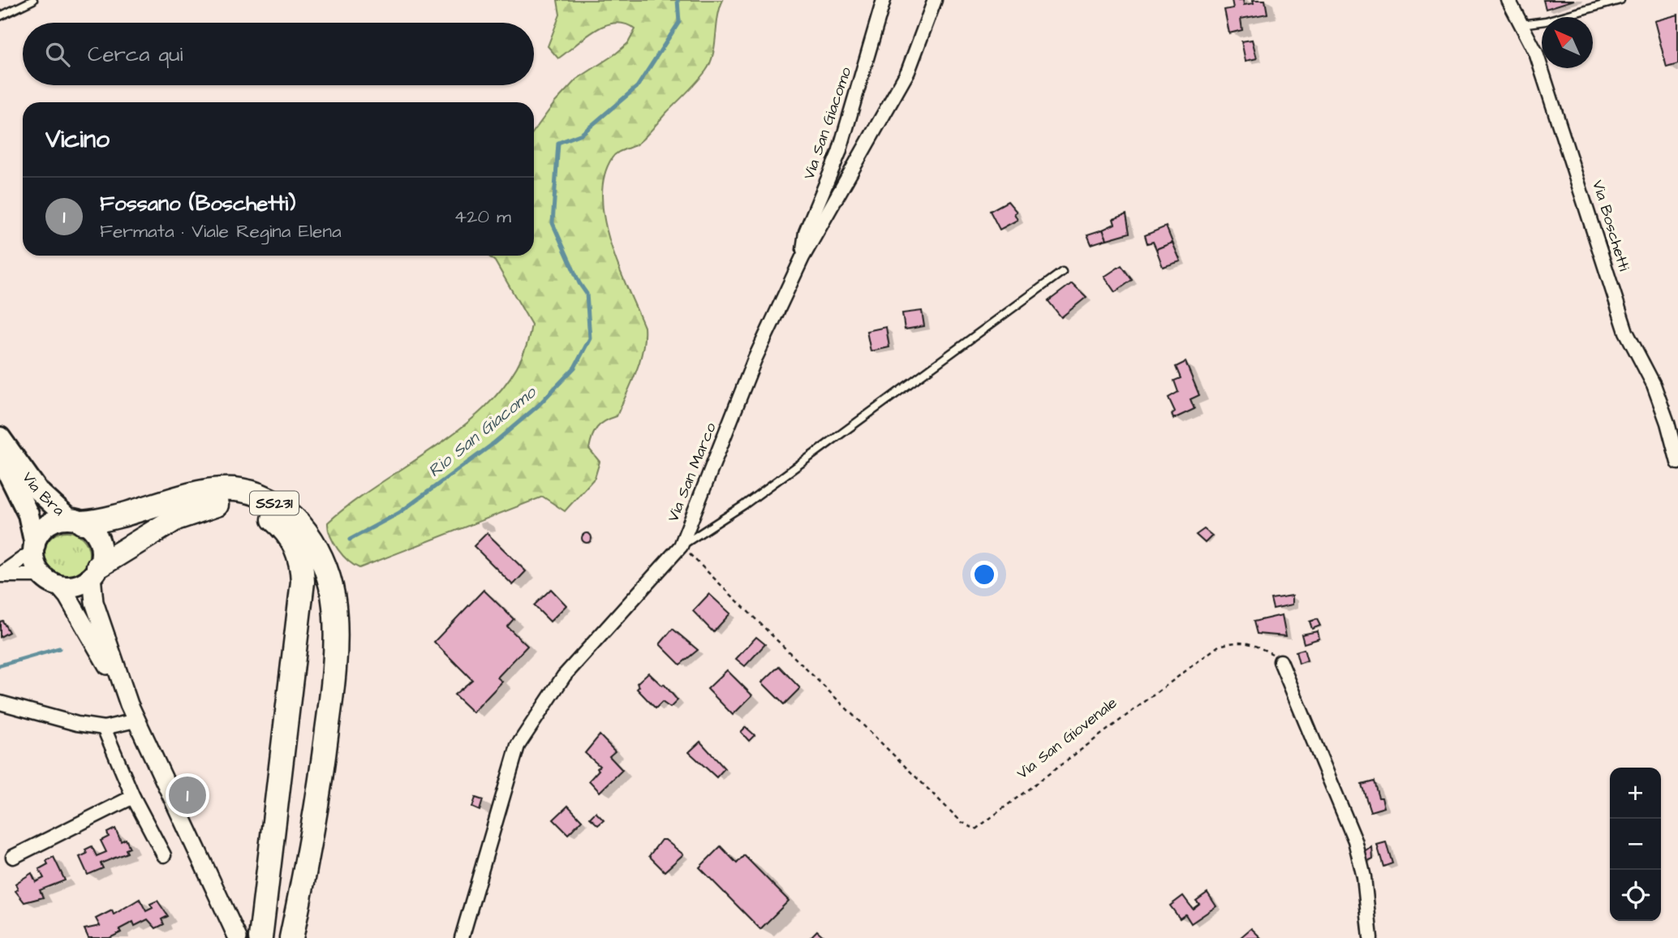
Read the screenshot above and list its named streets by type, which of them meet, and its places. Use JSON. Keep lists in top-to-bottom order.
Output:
{
  "streets": {
    "highway": ["SS231"],
    "main road": ["Via Bra"],
    "street": ["Via San Giacomo", "Via Boschetti", "Via San Marco"],
    "path": ["Via San Giovenale"]
  },
  "crossings": [
    ["Via San Giacomo", "Via San Marco"],
    ["Via San Marco", "Via San Giovenale"],
    ["Via Bra", "SS231"]
  ],
  "water": ["Rio San Giacomo"],
  "north": "top left",
  "page": {
    "search": "Cerca qui",
    "heading": "Vicino",
    "list": [
      {
        "mark": "1",
        "name": "Fossano (Boschetti)",
        "note": "Fermata · Viale Regina Elena",
        "value": "420 m"
      }
    ],
    "map_buttons": ["+", "−"],
    "pins": "1"
  }
}
